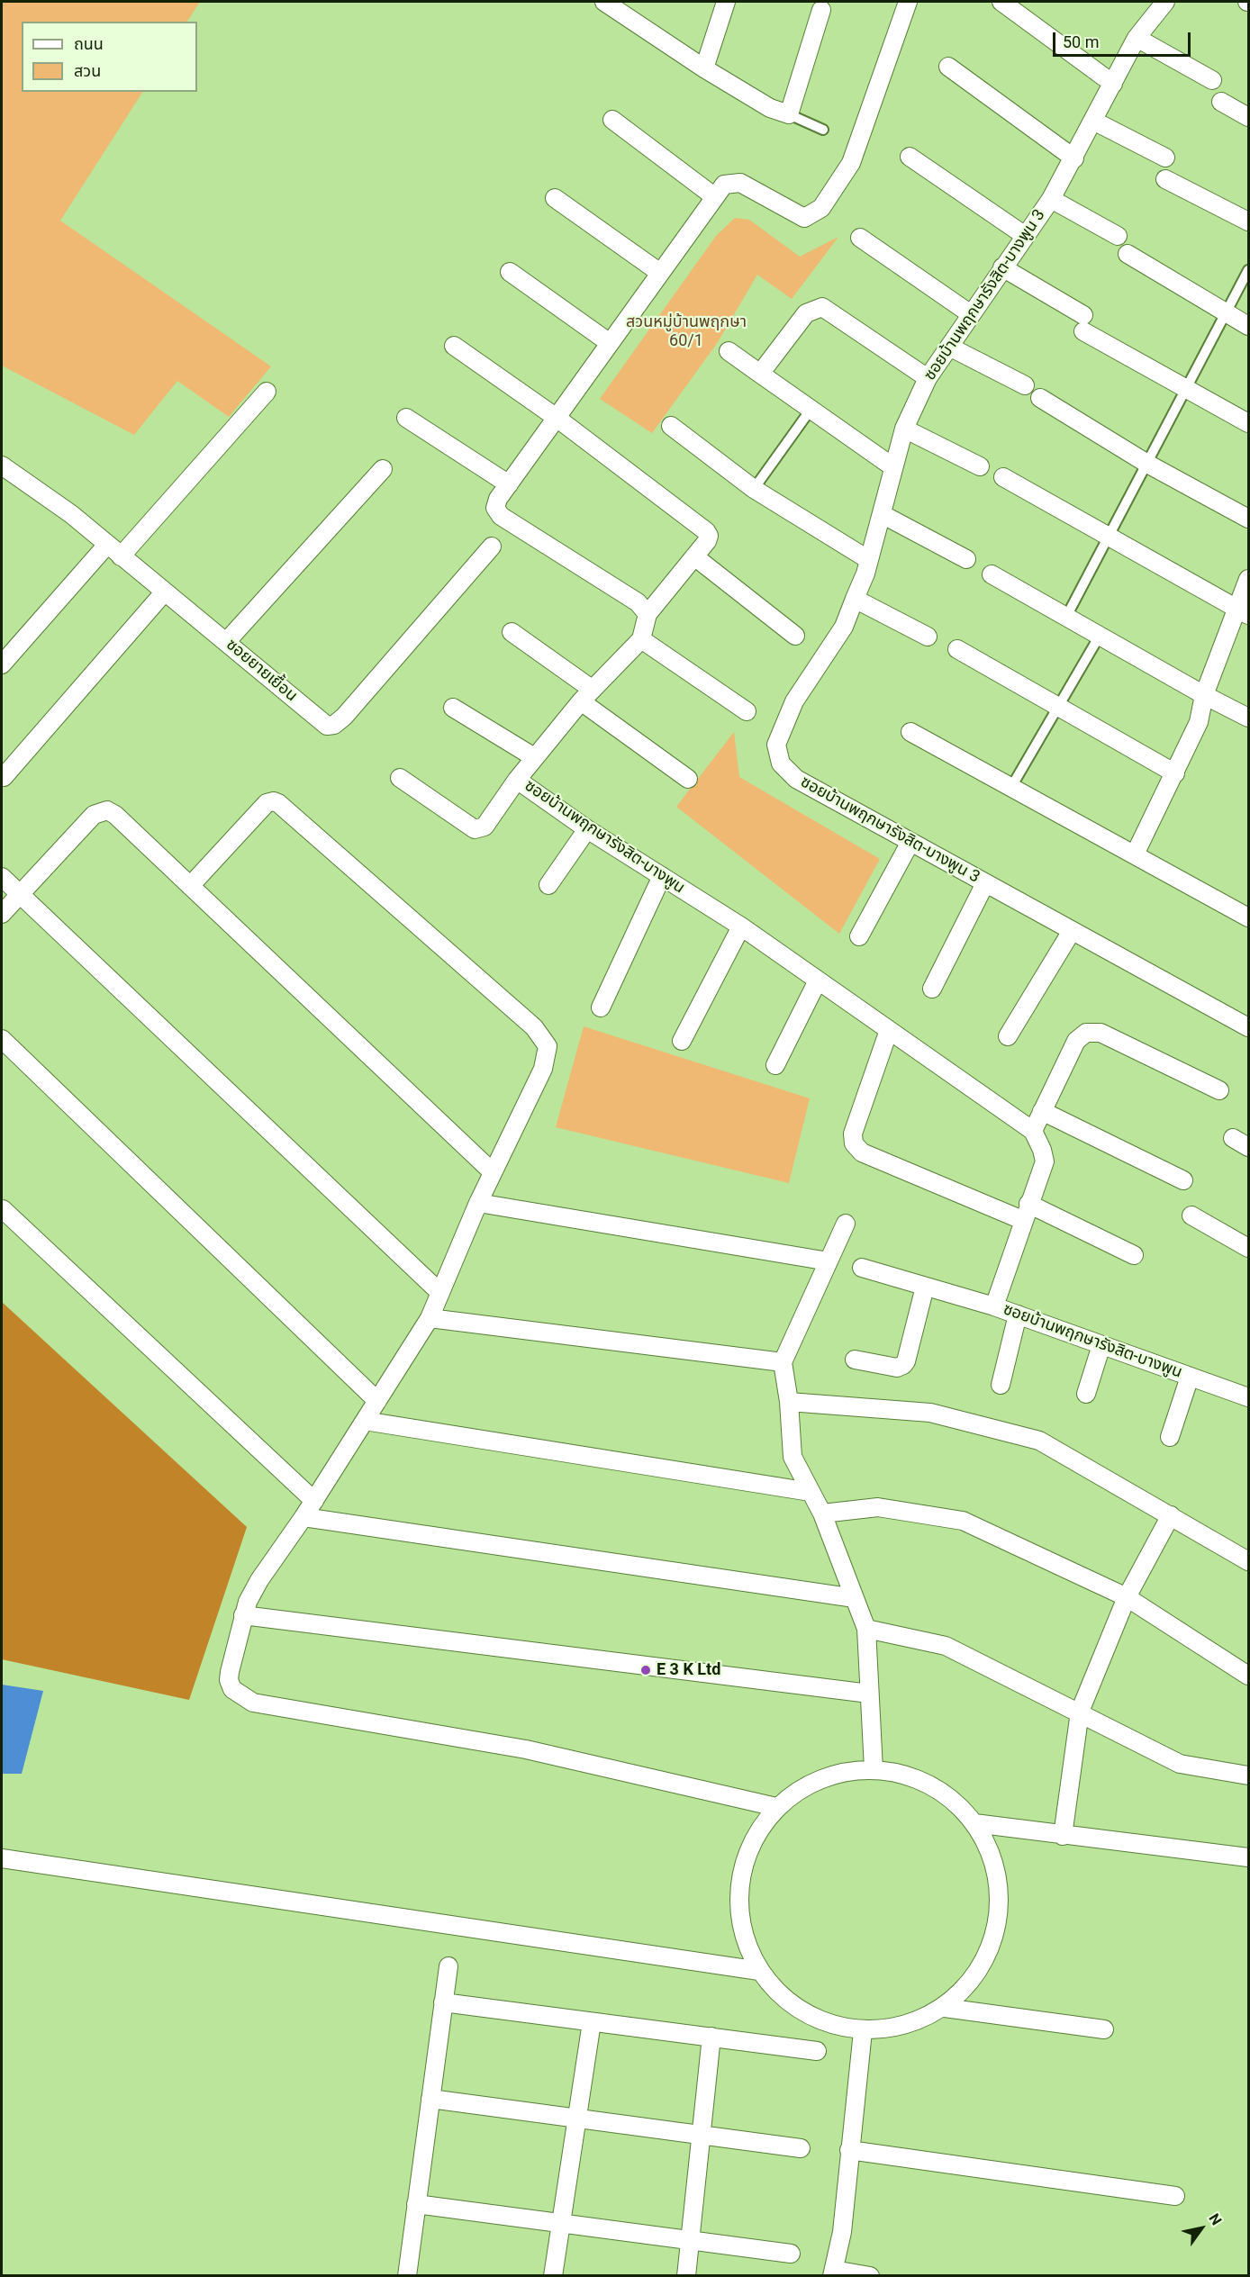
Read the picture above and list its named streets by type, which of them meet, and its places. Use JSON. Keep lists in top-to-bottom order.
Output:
{
  "streets": {
    "street": ["ซอยบ้านพฤกษารังสิต-บางพูน 3", "ซอยยายเยื้อน", "ซอยบ้านพฤกษารังสิต-บางพูน"]
  },
  "parks": ["สวนหมู่บ้านพฤกษา 60/1"],
  "places": ["E 3 K Ltd"],
  "legend": ["ถนน", "สวน"],
  "scale_bar": "50 m",
  "north": "top right"
}
